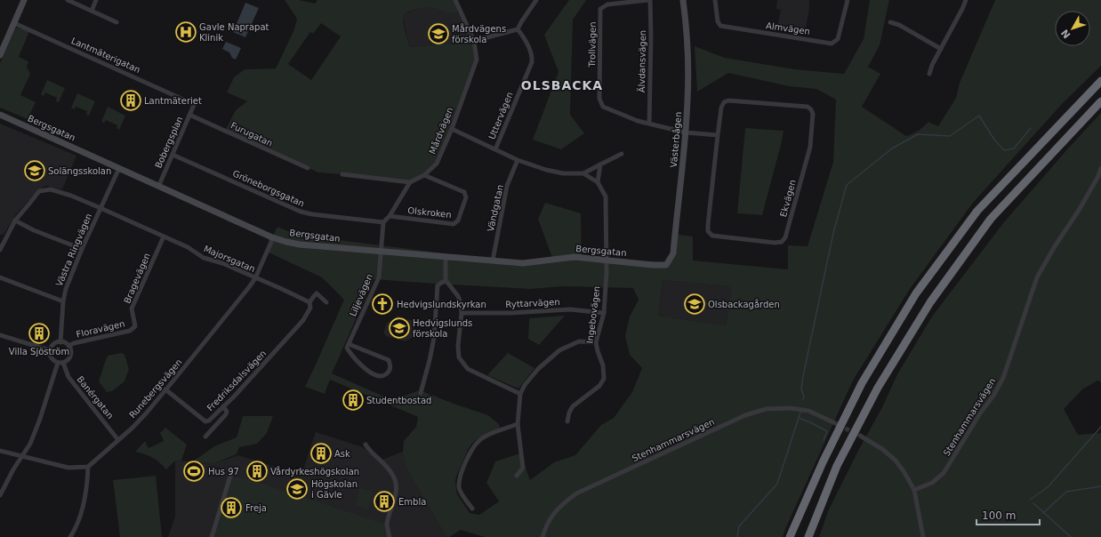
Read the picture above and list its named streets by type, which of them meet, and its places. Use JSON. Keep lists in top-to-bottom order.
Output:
{
  "streets": {
    "street": [
      "Almvägen",
      "Trollvägen",
      "Lantmäterigatan",
      "Älvdansvägen",
      "Uttervägen",
      "Bergsgatan",
      "Mårdvägen",
      "Furugatan",
      "Västerbågen",
      "Bobergsplan",
      "Gröneborgsgatan",
      "Ekvägen",
      "Vändgatan",
      "Olskroken",
      "Västra Ringvägen",
      "Majorsgatan",
      "Bragevägen",
      "Liljevägen",
      "Ryttarvägen",
      "Ingebovägen",
      "Floravägen",
      "Fredriksdalsvägen",
      "Runebergsvägen",
      "Banérgatan",
      "Stenhammarsvägen"
    ]
  },
  "crossings": [
    ["Trollvägen", "Älvdansvägen"],
    ["Trollvägen", "Västerbågen"],
    ["Lantmäterigatan", "Bobergsplan"],
    ["Bergsgatan", "Västerbågen"],
    ["Bergsgatan", "Bobergsplan"],
    ["Bergsgatan", "Vändgatan"],
    ["Bergsgatan", "Västra Ringvägen"],
    ["Bergsgatan", "Liljevägen"],
    ["Bergsgatan", "Ingebovägen"],
    ["Bergsgatan", "Runebergsvägen"],
    ["Mårdvägen", "Gröneborgsgatan"],
    ["Mårdvägen", "Olskroken"],
    ["Furugatan", "Bobergsplan"],
    ["Bobergsplan", "Gröneborgsgatan"],
    ["Västra Ringvägen", "Majorsgatan"],
    ["Västra Ringvägen", "Floravägen"],
    ["Västra Ringvägen", "Banérgatan"],
    ["Majorsgatan", "Bragevägen"],
    ["Majorsgatan", "Fredriksdalsvägen"],
    ["Majorsgatan", "Runebergsvägen"],
    ["Bragevägen", "Floravägen"],
    ["Ryttarvägen", "Ingebovägen"],
    ["Floravägen", "Banérgatan"],
    ["Fredriksdalsvägen", "Runebergsvägen"],
    ["Runebergsvägen", "Banérgatan"]
  ],
  "districts": ["OLSBACKA"],
  "places": {
    "hospital": ["Gavle Naprapat Klinik"],
    "school or university": [
      "Mårdvägens förskola",
      "Solängsskolan",
      "Olsbackagården",
      "Hedvigslunds förskola",
      "Högskolan i Gävle"
    ],
    "building": [
      "Lantmäteriet",
      "Villa Sjöström",
      "Studentbostad",
      "Ask",
      "Vårdyrkeshögskolan",
      "Embla",
      "Freja"
    ],
    "church": ["Hedvigslundskyrkan"],
    "sports": ["Hus 97"]
  },
  "scale_bar": "100 m",
  "north": "bottom left"
}
